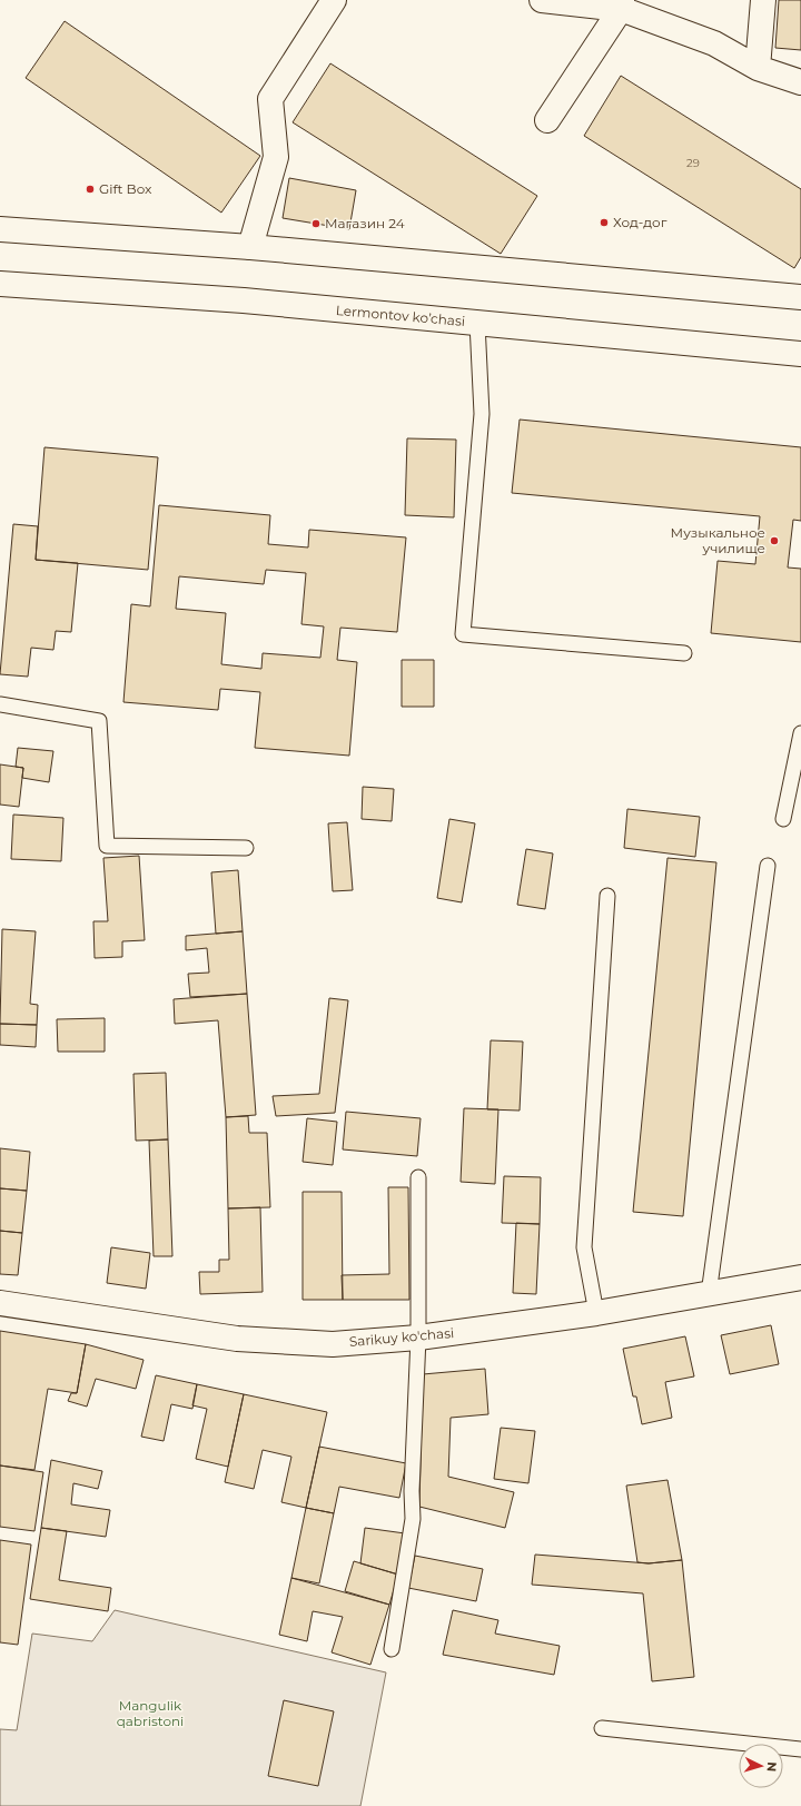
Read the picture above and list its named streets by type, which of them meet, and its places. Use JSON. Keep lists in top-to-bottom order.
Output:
{
  "streets": {
    "main road": ["Lermontov ko’chasi", "Sarikuy ko'chasi"]
  },
  "parks": ["Mangulik qabristoni"],
  "places": [
    "Gift Box",
    "Ход-дог",
    "Магазин 24",
    "Музыкальное училище"
  ],
  "house_numbers": ["29"],
  "north": "right"
}
